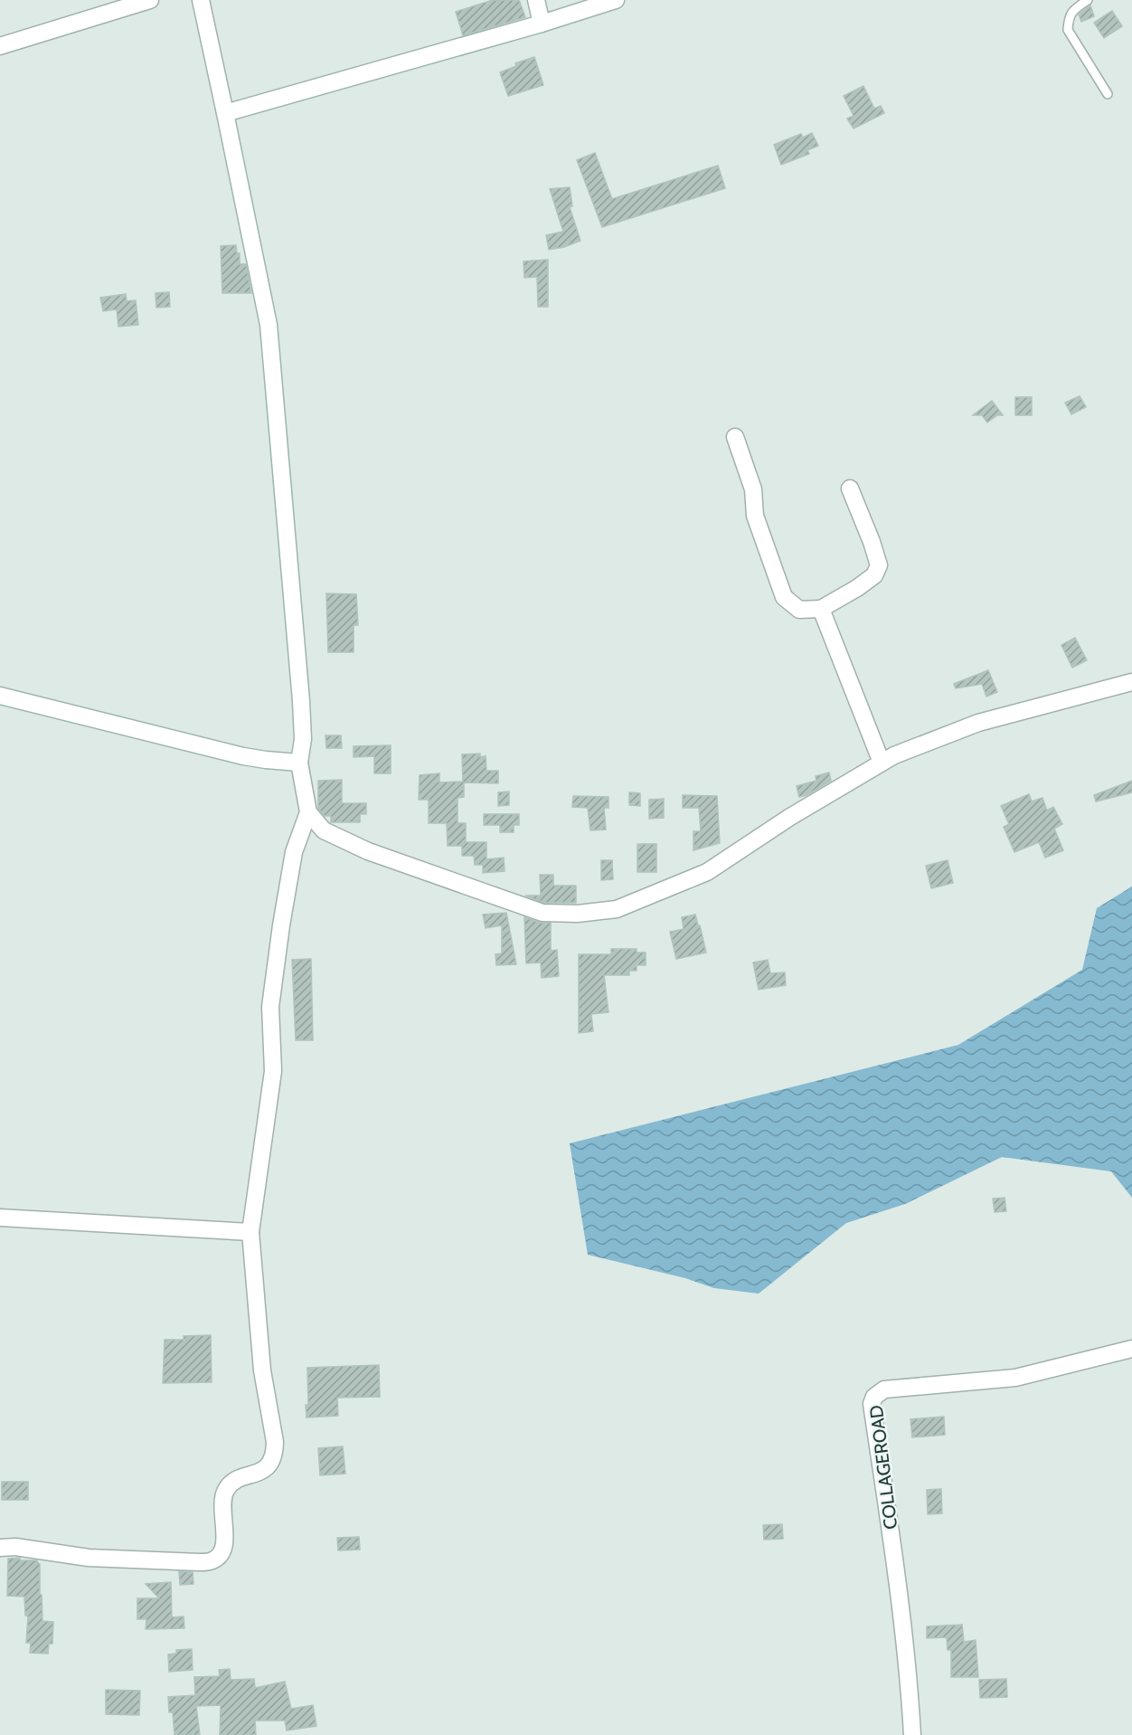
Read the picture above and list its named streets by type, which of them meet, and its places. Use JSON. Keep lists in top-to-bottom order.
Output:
{
  "streets": {
    "street": ["COLLAGEROAD"]
  }
}
